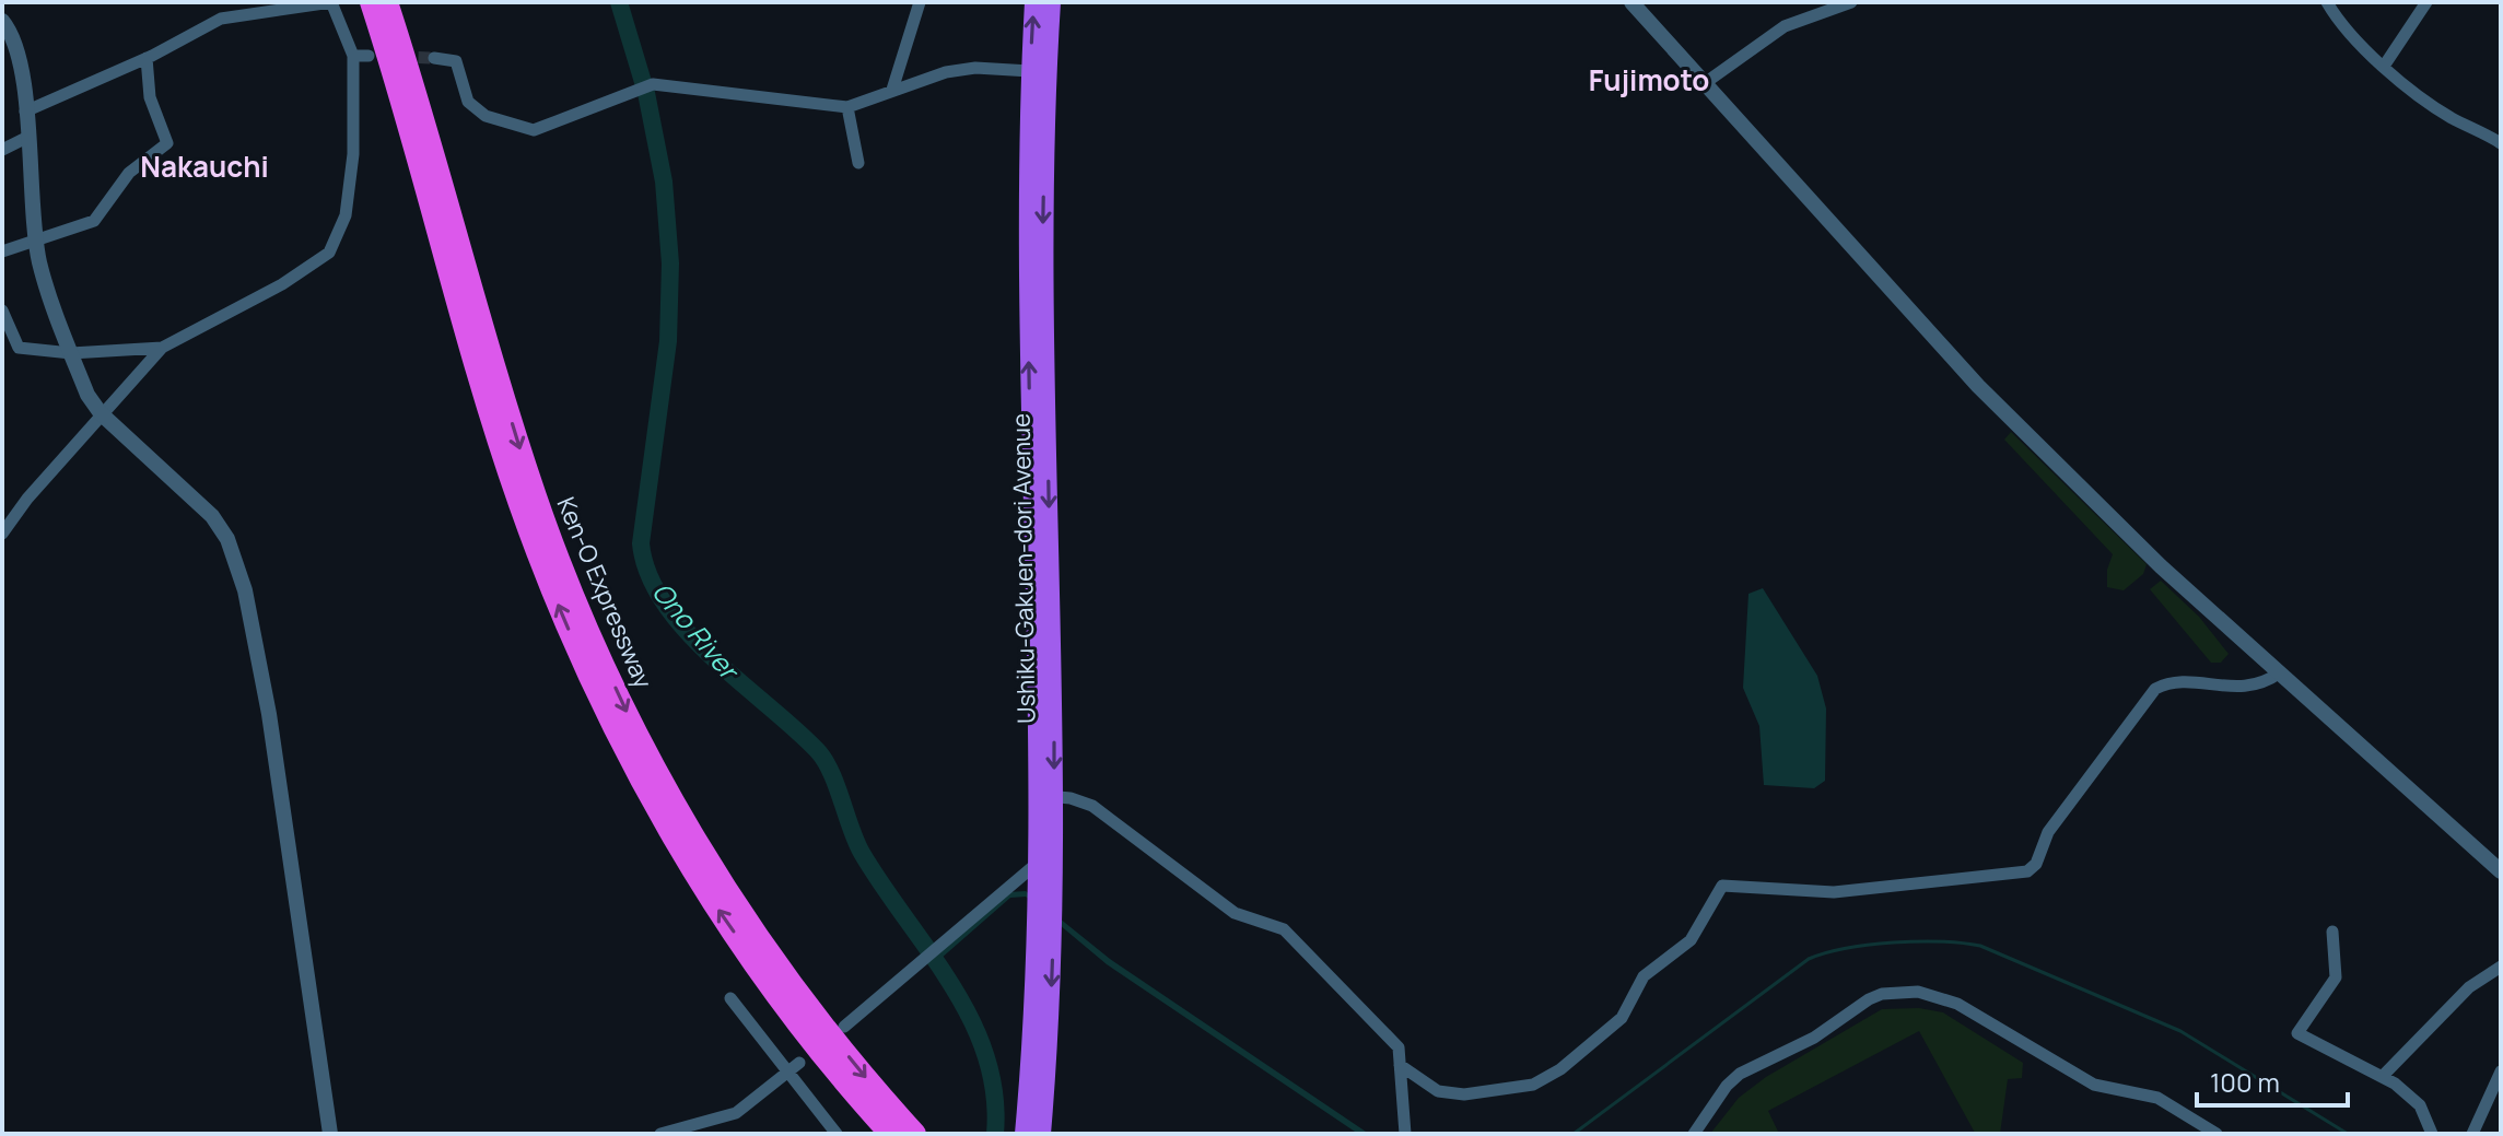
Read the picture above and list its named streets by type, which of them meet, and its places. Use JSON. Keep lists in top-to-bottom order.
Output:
{
  "streets": {
    "highway": ["Ushiku-Gakuen-dori Avenue", "Ken-O Expressway"]
  },
  "districts": ["Fujimoto", "Nakauchi"],
  "water": ["Ono River"],
  "scale_bar": "100 m"
}
